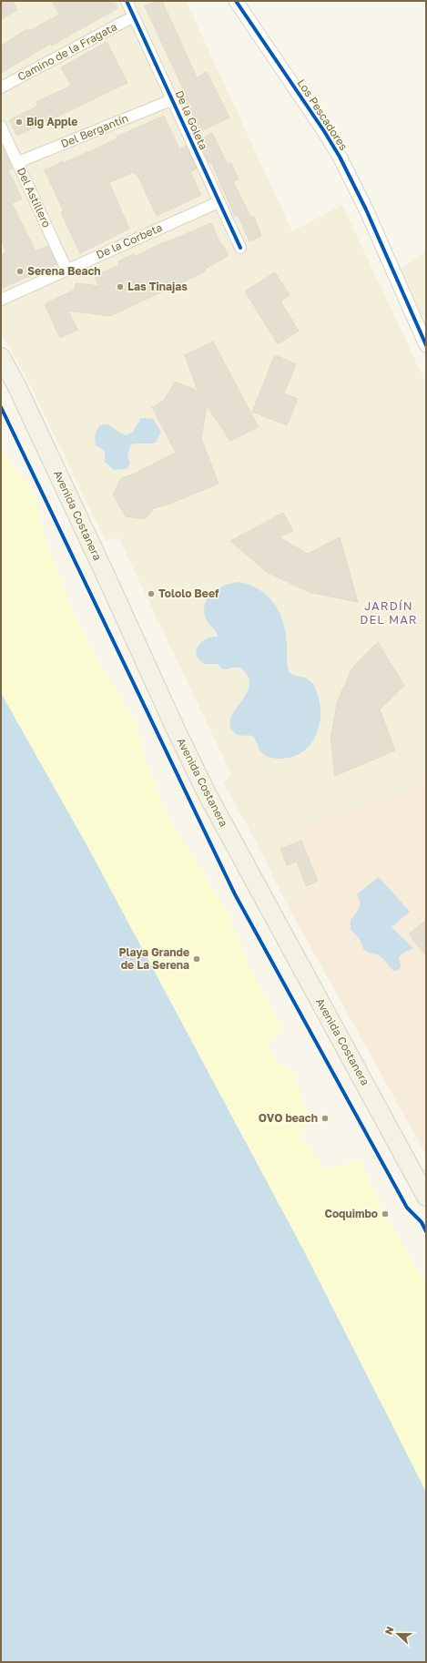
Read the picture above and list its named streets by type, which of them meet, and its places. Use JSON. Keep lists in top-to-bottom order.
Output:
{
  "streets": {
    "main road": ["Avenida Costanera"],
    "street": [
      "Camino de la Fragata",
      "Los Pescadores",
      "De la Goleta",
      "Del Bergantín",
      "Del Astillero",
      "De la Corbeta"
    ]
  },
  "crossings": [
    ["Camino de la Fragata", "De la Goleta"],
    ["De la Goleta", "Del Bergantín"],
    ["De la Goleta", "De la Corbeta"],
    ["Del Bergantín", "Del Astillero"],
    ["Del Astillero", "De la Corbeta"]
  ],
  "districts": ["JARDÍN DEL MAR"],
  "places": [
    "Big Apple",
    "Serena Beach",
    "Las Tinajas",
    "Tololo Beef",
    "Playa Grande de La Serena",
    "OVO beach",
    "Coquimbo"
  ],
  "north": "left"
}
